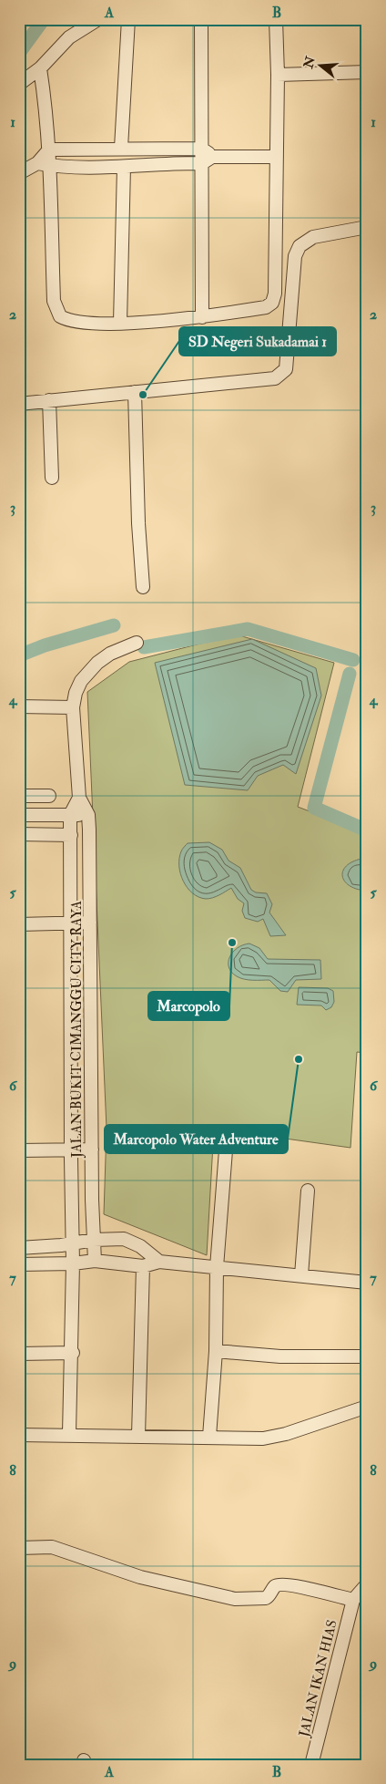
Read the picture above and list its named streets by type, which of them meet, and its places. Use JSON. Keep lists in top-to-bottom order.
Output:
{
  "streets": {
    "street": ["JALAN BUKIT CIMANGGU CITY RAYA", "JALAN IKAN HIAS"]
  },
  "places": ["SD Negeri Sukadamai 1", "Marcopolo", "Marcopolo Water Adventure"],
  "north": "left",
  "grid": {
    "columns": ["A", "B"],
    "rows": [
      "1",
      "2",
      "3",
      "4",
      "5",
      "6",
      "7",
      "8",
      "9"
    ]
  }
}
